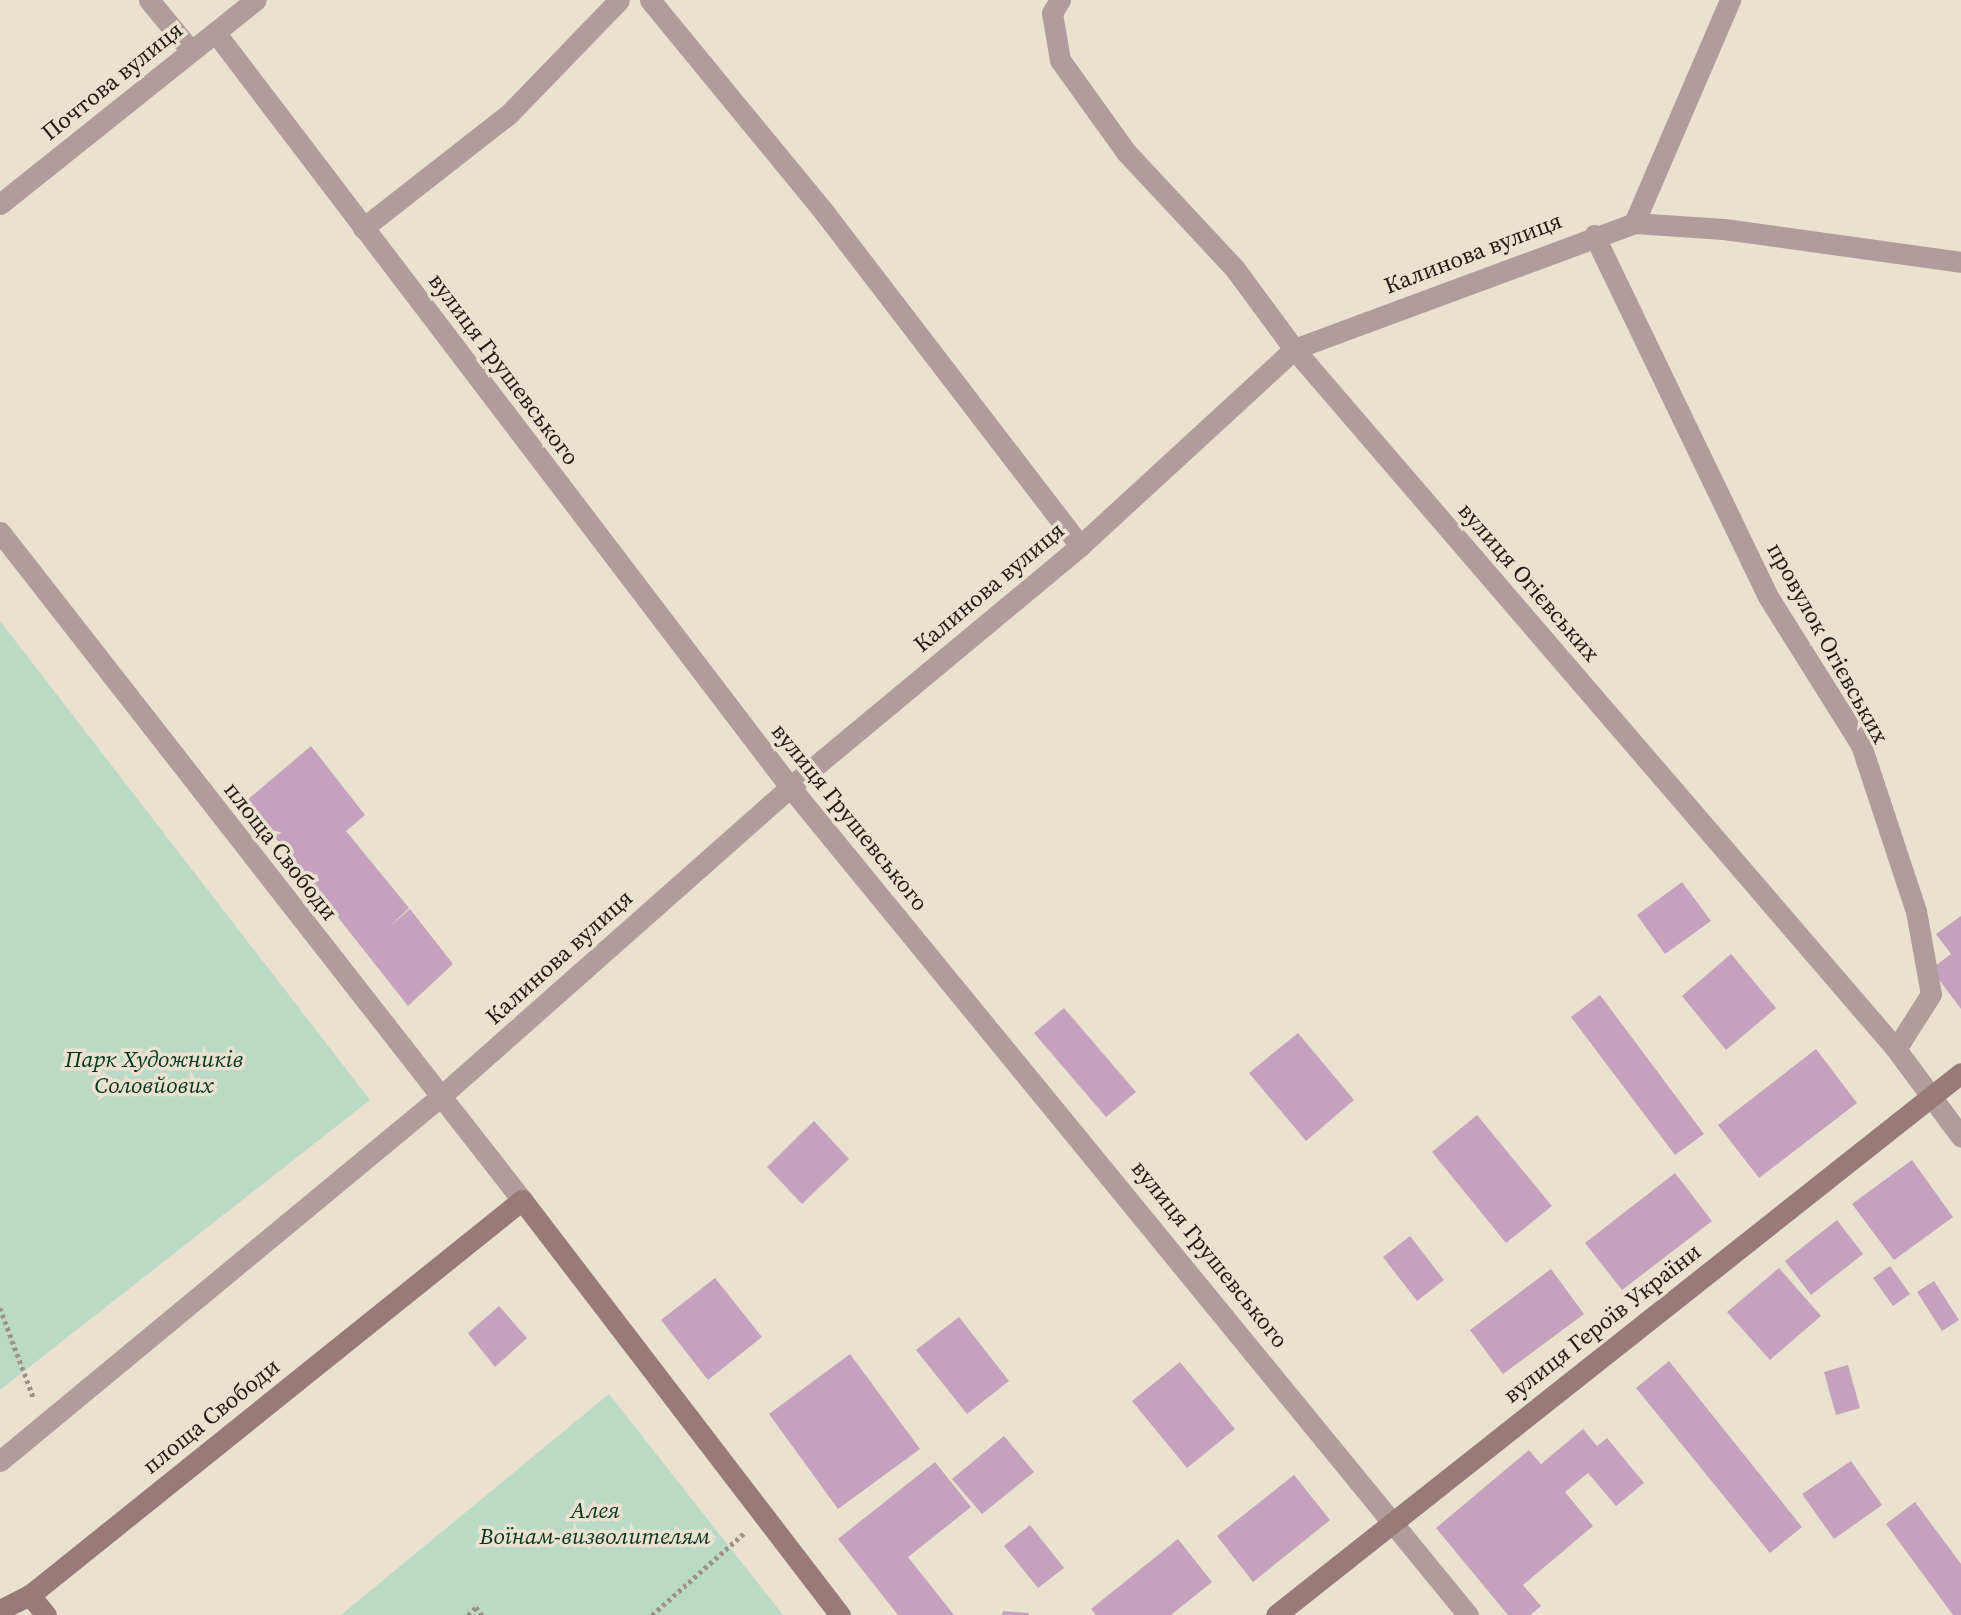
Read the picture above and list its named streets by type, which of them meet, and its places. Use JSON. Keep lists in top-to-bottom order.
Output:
{
  "streets": {
    "street": [
      "Почтова вулиця",
      "Калинова вулиця",
      "вулиця Грушевського",
      "вулиця Огієвських",
      "провулок Огієвських",
      "площа Свободи",
      "вулиця Героїв України"
    ]
  },
  "crossings": [
    ["Почтова вулиця", "вулиця Грушевського"],
    ["Калинова вулиця", "вулиця Грушевського"],
    ["Калинова вулиця", "вулиця Огієвських"],
    ["Калинова вулиця", "провулок Огієвських"],
    ["Калинова вулиця", "площа Свободи"],
    ["вулиця Грушевського", "вулиця Героїв України"],
    ["вулиця Огієвських", "провулок Огієвських"],
    ["вулиця Огієвських", "вулиця Героїв України"]
  ],
  "parks": ["Парк Художників Соловйових", "Алея Воїнам-визволителям"]
}
